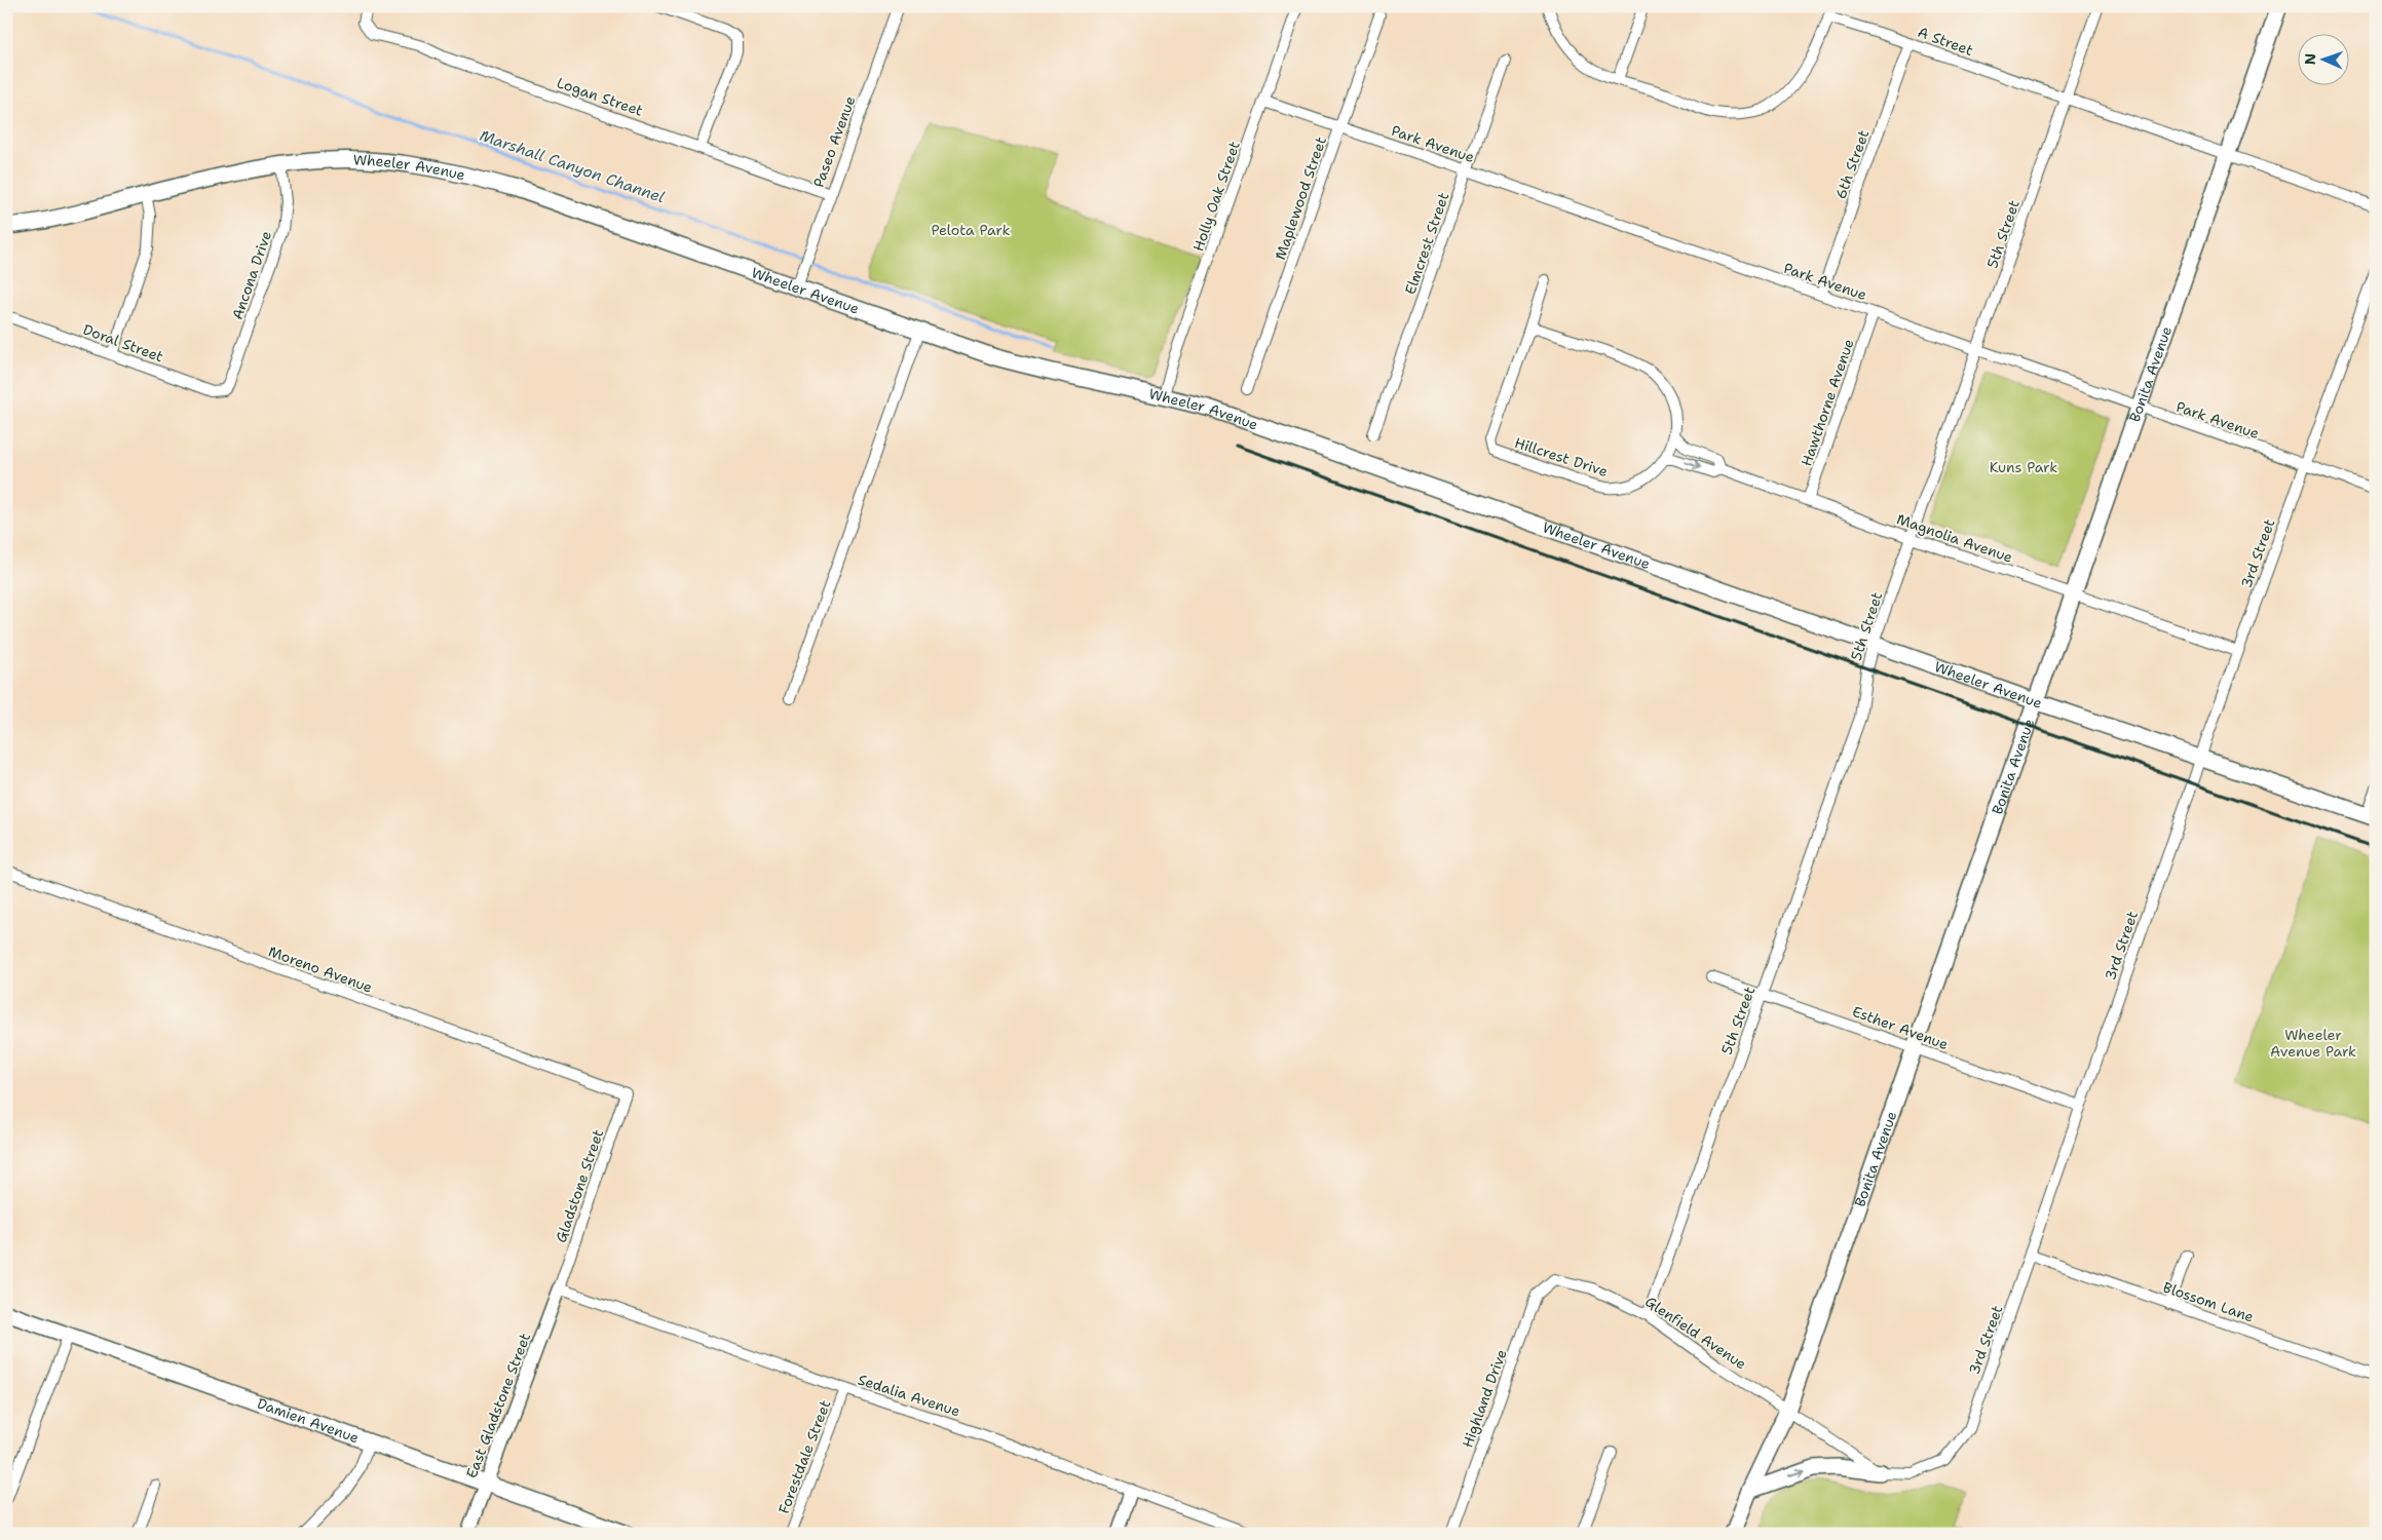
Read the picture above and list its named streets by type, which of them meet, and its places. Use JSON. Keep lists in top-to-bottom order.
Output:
{
  "streets": {
    "main road": ["Wheeler Avenue", "Bonita Avenue", "Damien Avenue"],
    "street": [
      "A Street",
      "Logan Street",
      "Paseo Avenue",
      "Park Avenue",
      "6th Street",
      "Holly Oak Street",
      "Maplewood Street",
      "5th Street",
      "Elmcrest Street",
      "Ancona Drive",
      "Doral Street",
      "Hawthorne Avenue",
      "Hillcrest Drive",
      "Magnolia Avenue",
      "3rd Street",
      "Moreno Avenue",
      "Esther Avenue",
      "Gladstone Street",
      "Blossom Lane",
      "Glenfield Avenue",
      "Sedalia Avenue",
      "Highland Drive",
      "East Gladstone Street",
      "Forestdale Street"
    ]
  },
  "crossings": [
    ["A Street", "6th Street"],
    ["A Street", "5th Street"],
    ["A Street", "Bonita Avenue"],
    ["Logan Street", "Paseo Avenue"],
    ["Paseo Avenue", "Wheeler Avenue"],
    ["Park Avenue", "6th Street"],
    ["Park Avenue", "Holly Oak Street"],
    ["Park Avenue", "Maplewood Street"],
    ["Park Avenue", "5th Street"],
    ["Park Avenue", "Elmcrest Street"],
    ["Park Avenue", "Bonita Avenue"],
    ["Park Avenue", "Hawthorne Avenue"],
    ["Park Avenue", "3rd Street"],
    ["Wheeler Avenue", "Holly Oak Street"],
    ["Wheeler Avenue", "5th Street"],
    ["Wheeler Avenue", "Ancona Drive"],
    ["Wheeler Avenue", "Bonita Avenue"],
    ["Wheeler Avenue", "3rd Street"],
    ["5th Street", "Magnolia Avenue"],
    ["5th Street", "Esther Avenue"],
    ["5th Street", "Glenfield Avenue"],
    ["Ancona Drive", "Doral Street"],
    ["Bonita Avenue", "Magnolia Avenue"],
    ["Bonita Avenue", "Esther Avenue"],
    ["Bonita Avenue", "Glenfield Avenue"],
    ["Hawthorne Avenue", "Magnolia Avenue"],
    ["Hillcrest Drive", "Magnolia Avenue"],
    ["Magnolia Avenue", "3rd Street"],
    ["3rd Street", "Esther Avenue"],
    ["3rd Street", "Blossom Lane"],
    ["Moreno Avenue", "Gladstone Street"],
    ["Gladstone Street", "Sedalia Avenue"],
    ["Gladstone Street", "East Gladstone Street"],
    ["Glenfield Avenue", "Highland Drive"],
    ["Sedalia Avenue", "East Gladstone Street"],
    ["Sedalia Avenue", "Forestdale Street"],
    ["East Gladstone Street", "Damien Avenue"]
  ],
  "water": ["Marshall Canyon Channel"],
  "parks": ["Pelota Park", "Kuns Park", "Wheeler Avenue Park"],
  "north": "left"
}
